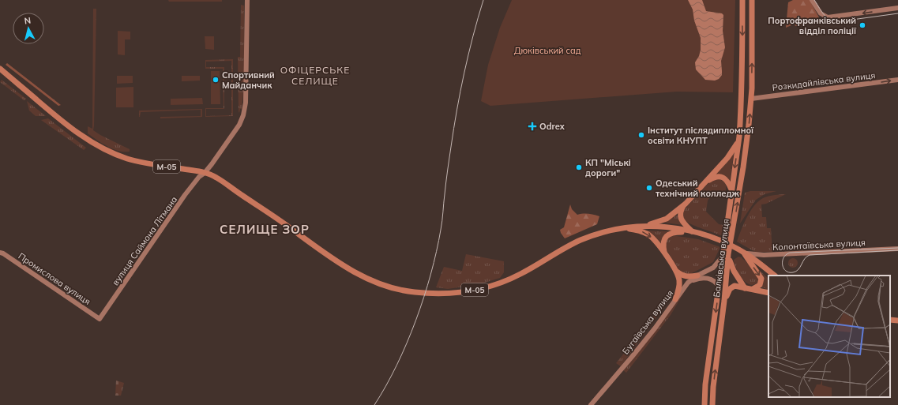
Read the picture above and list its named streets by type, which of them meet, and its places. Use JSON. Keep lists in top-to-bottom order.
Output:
{
  "streets": {
    "main road": [
      "Розкидайлівська вулиця",
      "М-05",
      "вулиця Саймона Літмана",
      "Колонтаївська вулиця",
      "Балківська вулиця",
      "Промислова вулиця",
      "Бугаївська вулиця"
    ]
  },
  "crossings": [
    ["Розкидайлівська вулиця", "Балківська вулиця"],
    ["М-05", "вулиця Саймона Літмана"],
    ["М-05", "Колонтаївська вулиця"],
    ["вулиця Саймона Літмана", "Промислова вулиця"],
    ["Балківська вулиця", "Бугаївська вулиця"]
  ],
  "one_way": ["Розкидайлівська вулиця"],
  "districts": ["ОФІЦЕРСЬКЕ СЕЛИЩЕ", "СЕЛИЩЕ ЗОР"],
  "parks": ["Дюківський сад"],
  "places": {
    "other": [
      "Портофранківський відділ поліції",
      "Спортивний Майданчик",
      "Інститут післядипломної освіти КНУПТ",
      "КП \"Міські дороги\"",
      "Одеський технічний колледж"
    ],
    "health": ["Odrex"]
  },
  "north": "top"
}
